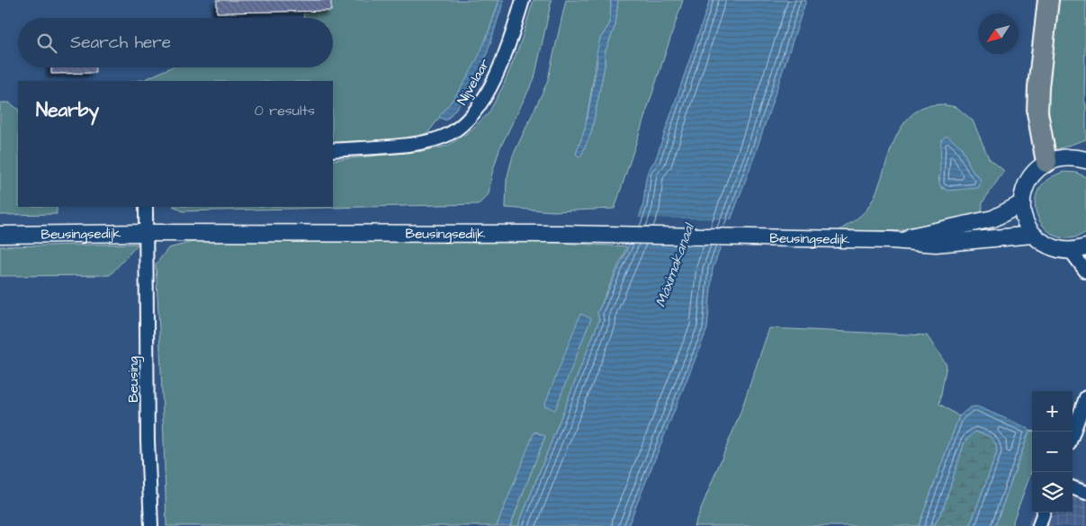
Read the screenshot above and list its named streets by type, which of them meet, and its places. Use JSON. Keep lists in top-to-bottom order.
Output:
{
  "streets": {
    "street": ["Nijvelaar", "Beusingsedijk", "Beusing"]
  },
  "crossings": [
    ["Beusingsedijk", "Beusing"]
  ],
  "water": ["Máximakanaal"],
  "north": "bottom left",
  "page": {
    "search": "Search here",
    "heading": ["Nearby", "0 results"],
    "map_buttons": ["+", "−"]
  }
}
